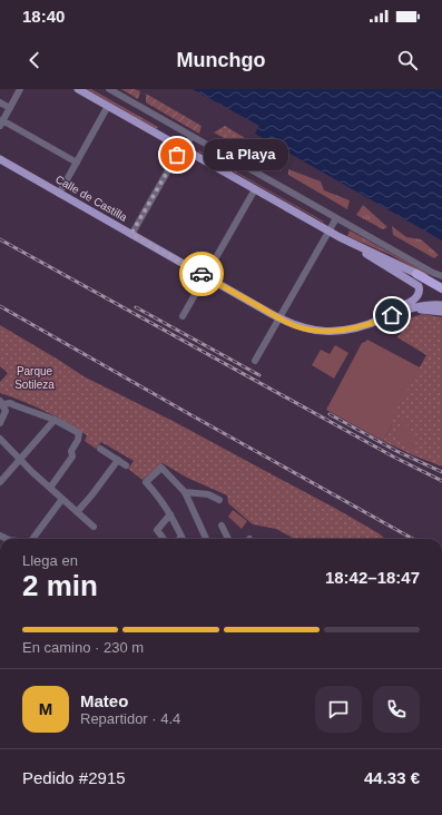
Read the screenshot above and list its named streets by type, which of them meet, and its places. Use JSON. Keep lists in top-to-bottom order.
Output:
{
  "streets": {
    "main road": ["Calle de Castilla"]
  },
  "parks": ["Parque Sotileza"],
  "places": ["La Playa"],
  "page": {
    "status": "18:40",
    "header": "Munchgo",
    "bubble": "La Playa",
    "heading": ["2 min", "Llega en", "18:42–18:47"],
    "panel": [
      "Mateo",
      "Repartidor · 4.4",
      "Pedido #2915",
      "44.33 €"
    ],
    "bar": "En camino · 230 m",
    "round": "M"
  }
}
